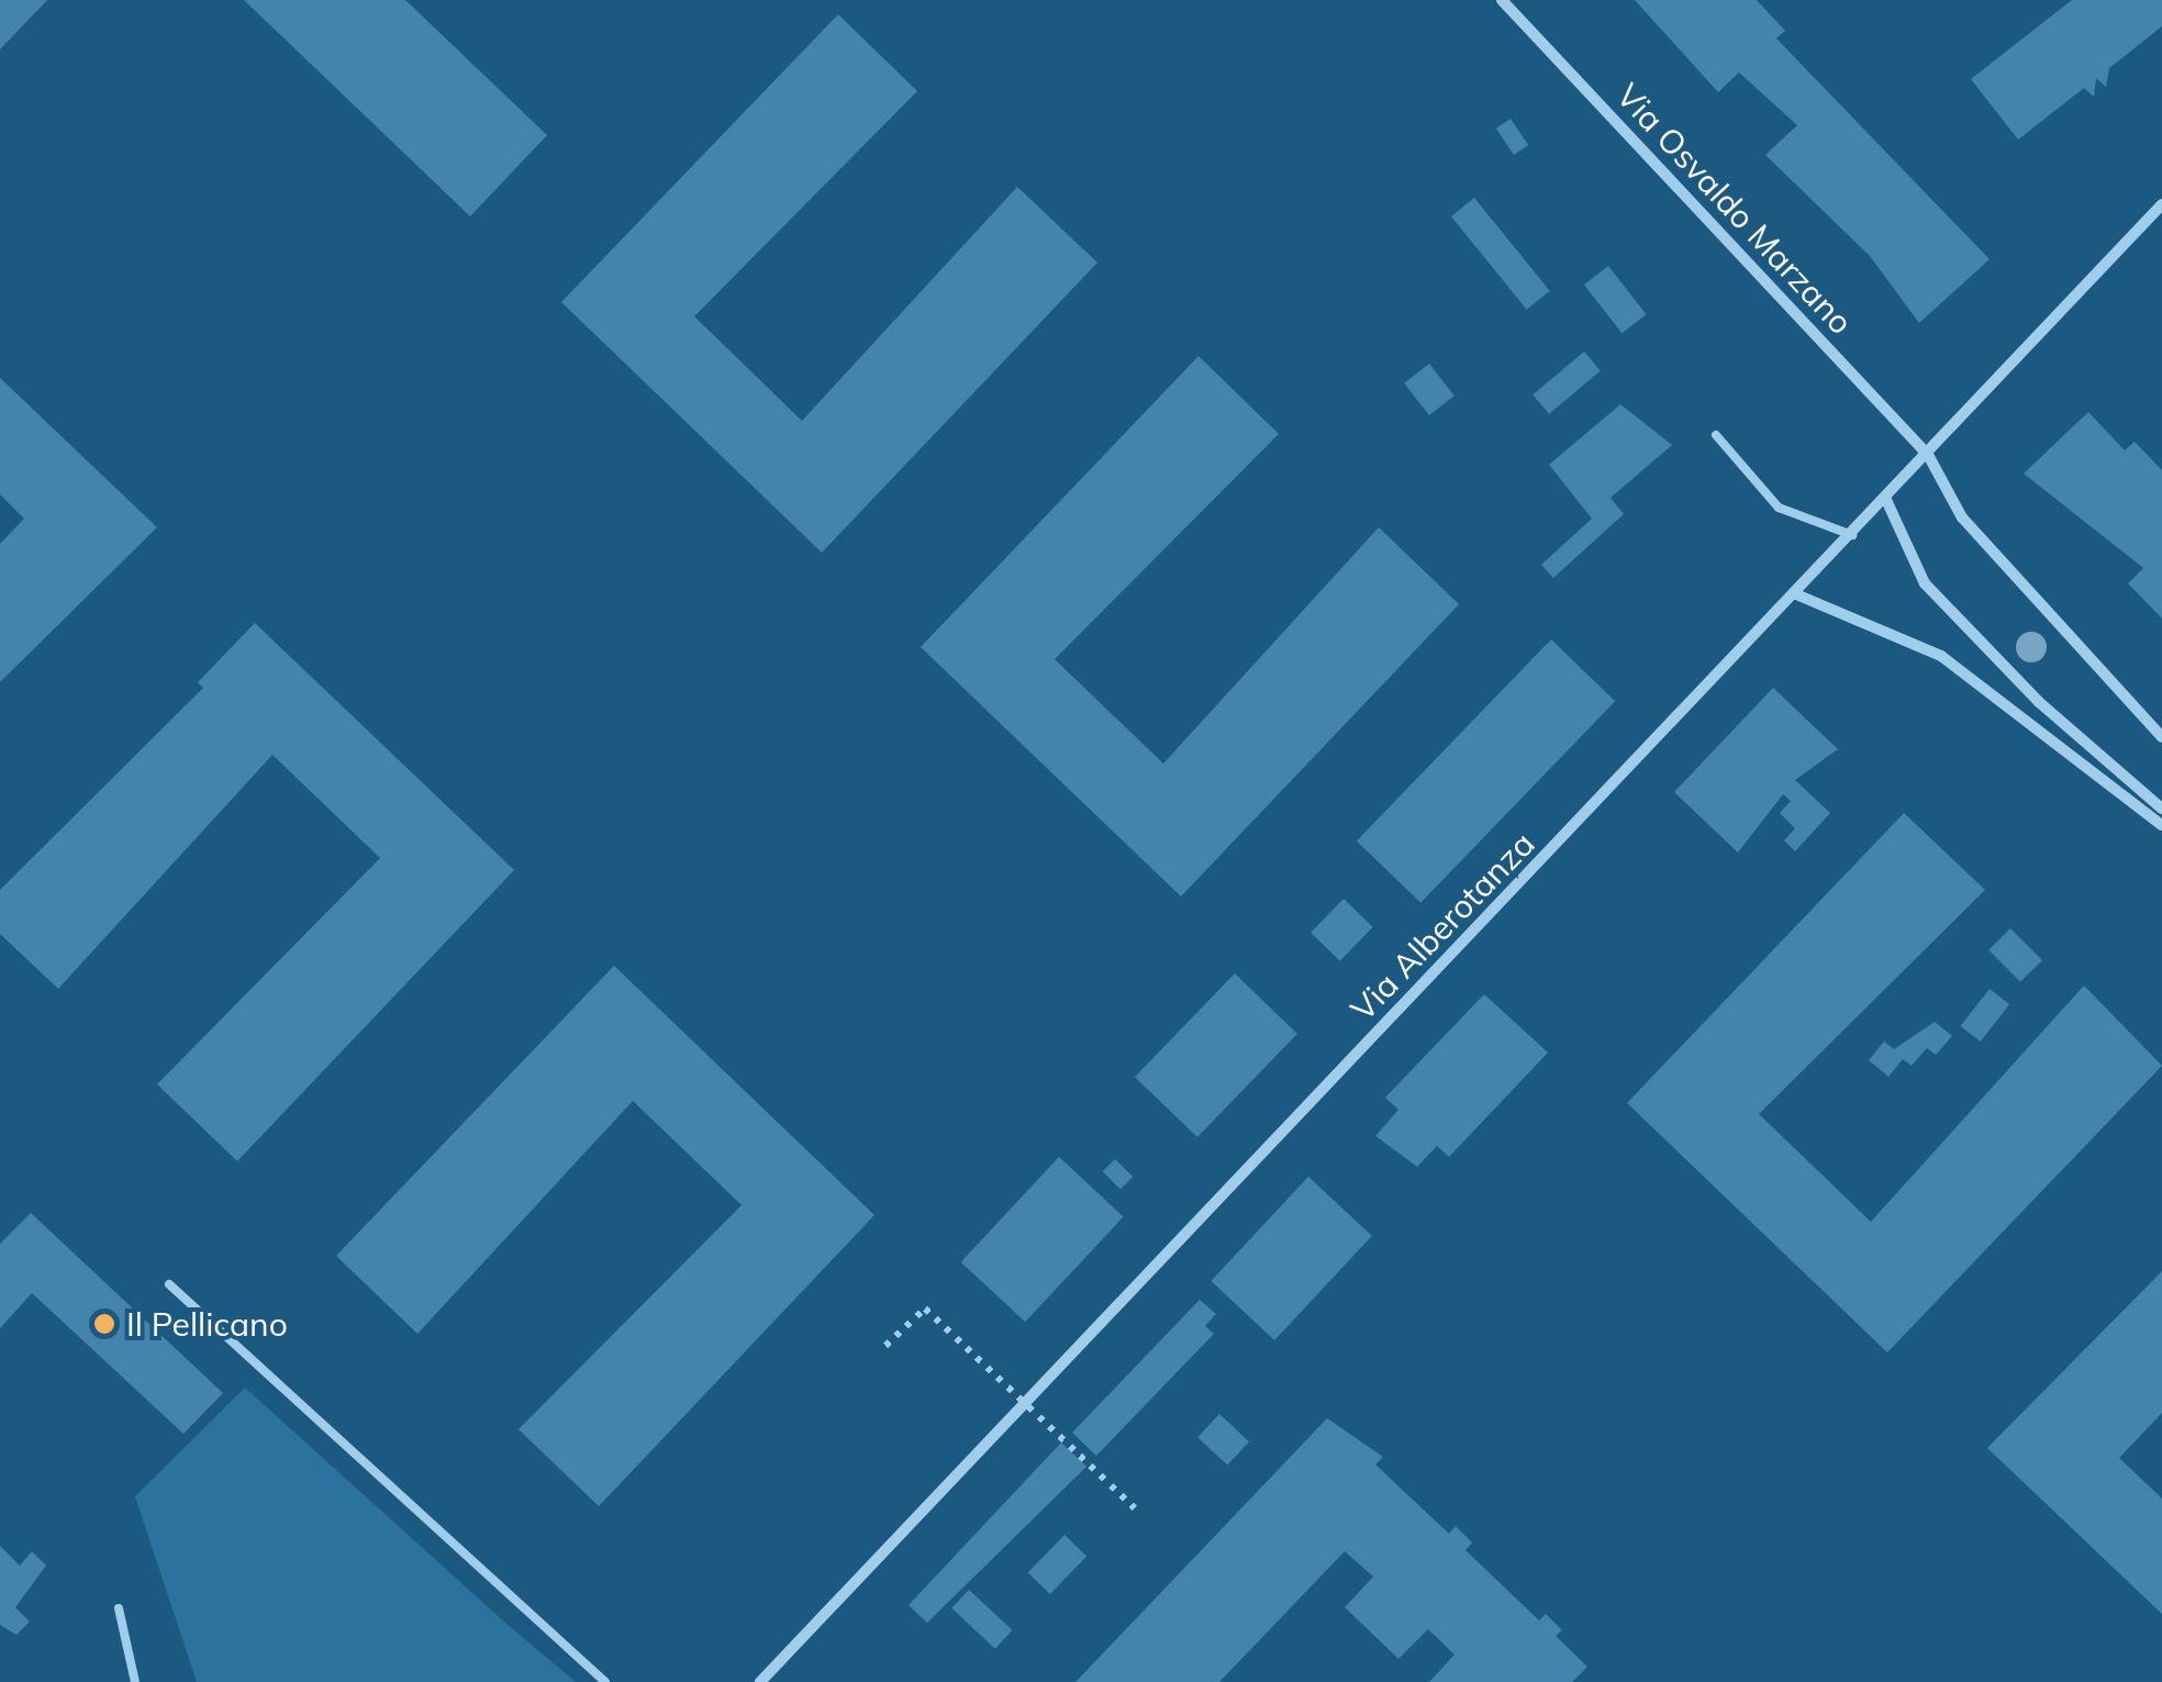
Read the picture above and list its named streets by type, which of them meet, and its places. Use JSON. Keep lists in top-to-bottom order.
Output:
{
  "streets": {
    "street": ["Via Osvaldo Marzano", "Via Alberotanza"]
  },
  "crossings": [
    ["Via Osvaldo Marzano", "Via Alberotanza"]
  ],
  "places": ["Il Pellicano"]
}
